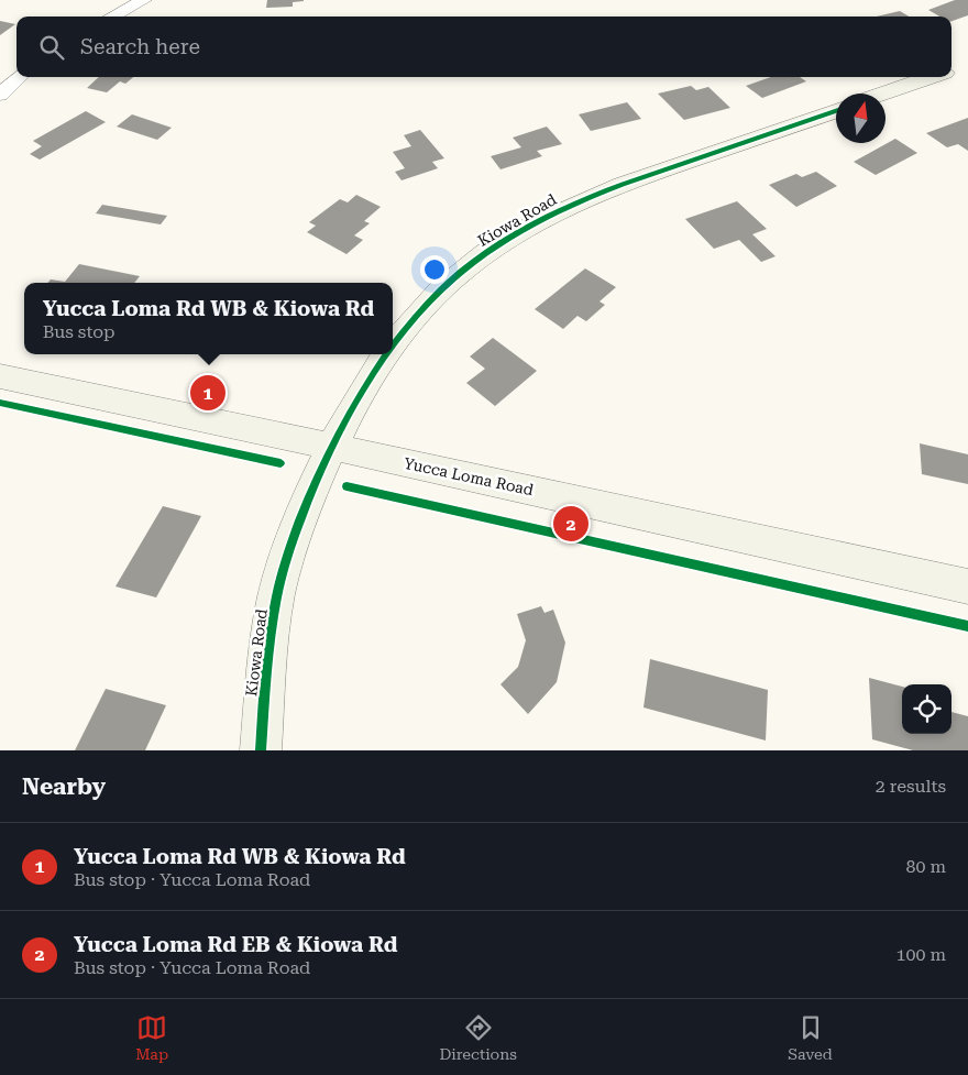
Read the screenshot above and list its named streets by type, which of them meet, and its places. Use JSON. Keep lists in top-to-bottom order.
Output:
{
  "streets": {
    "street": ["Kiowa Road", "Yucca Loma Road"]
  },
  "crossings": [
    ["Kiowa Road", "Yucca Loma Road"]
  ],
  "north": "top",
  "page": {
    "search": "Search here",
    "popup": ["Yucca Loma Rd WB & Kiowa Rd", "Bus stop"],
    "pins": ["1", "2"],
    "heading": ["Nearby", "2 results"],
    "list": [
      {
        "mark": "1",
        "name": "Yucca Loma Rd WB & Kiowa Rd",
        "note": "Bus stop · Yucca Loma Road",
        "value": "80 m"
      },
      {
        "mark": "2",
        "name": "Yucca Loma Rd EB & Kiowa Rd",
        "note": "Bus stop · Yucca Loma Road",
        "value": "100 m"
      }
    ],
    "nav": ["Map", "Directions", "Saved"]
  }
}
